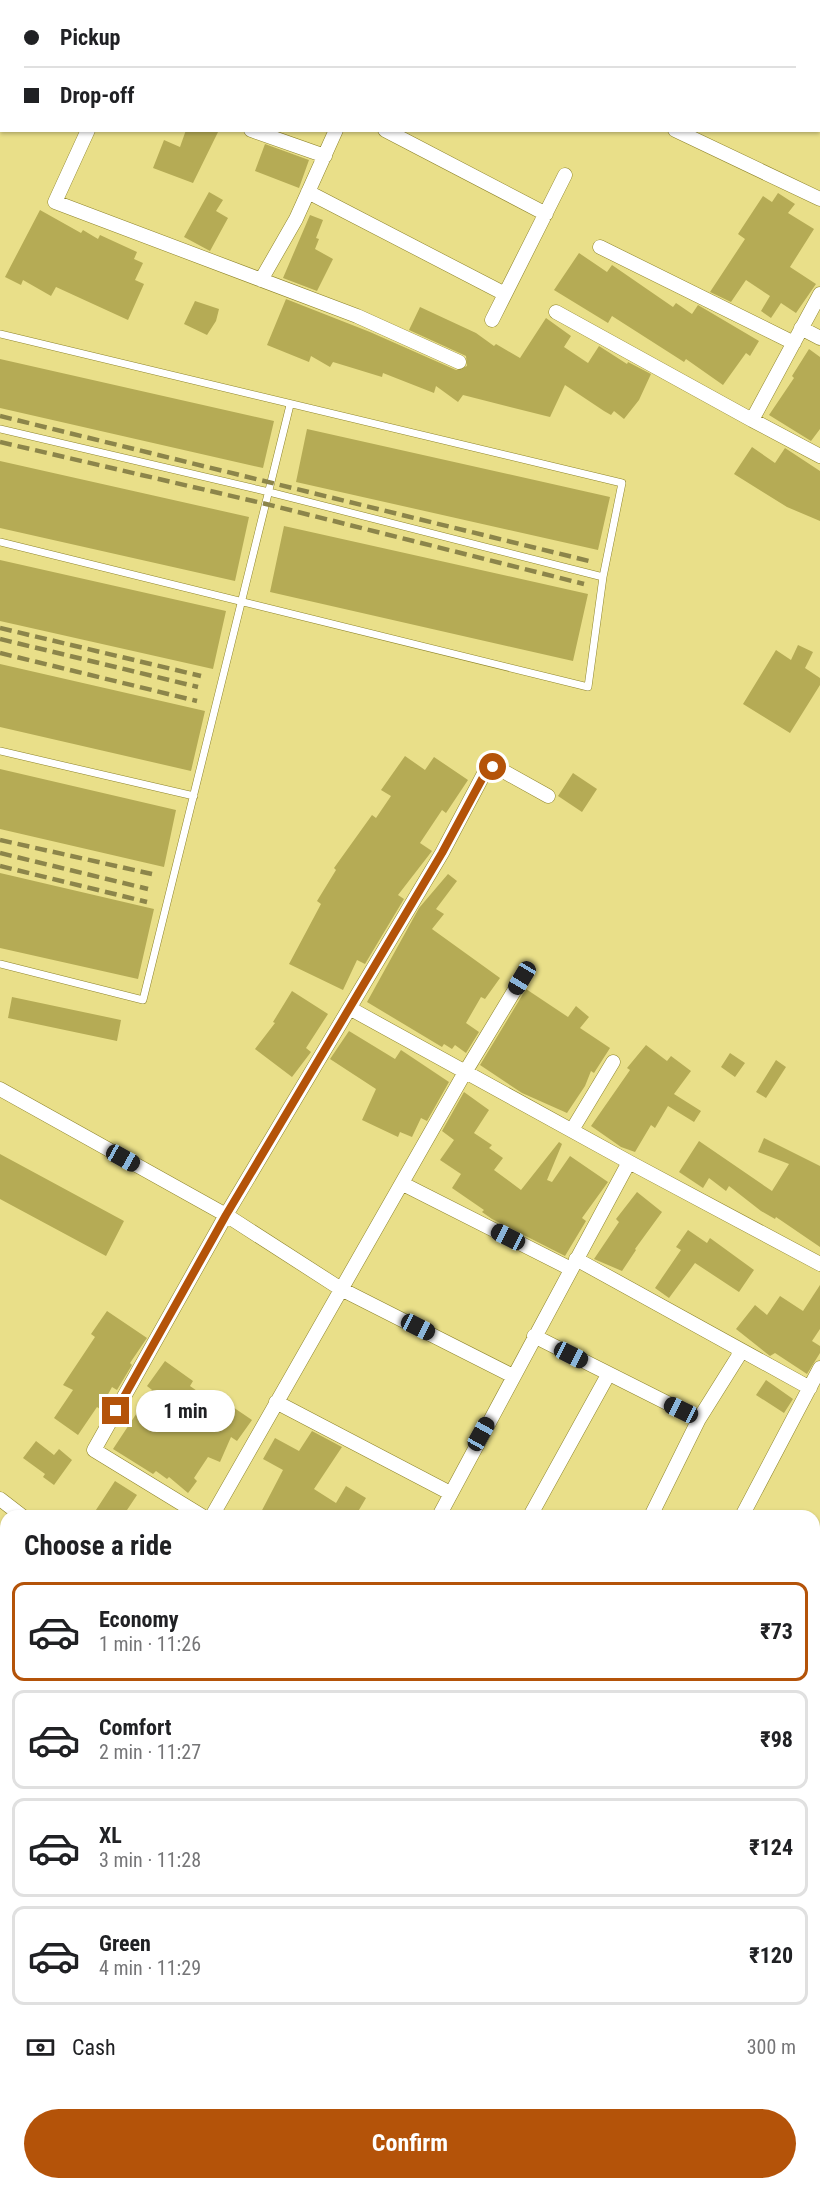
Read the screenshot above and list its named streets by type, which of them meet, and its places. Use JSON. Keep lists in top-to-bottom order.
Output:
{
  "page": {
    "banner": ["Pickup", "Drop-off"],
    "bubble": "1 min",
    "heading": "Choose a ride",
    "list": [
      {
        "name": "Economy",
        "note": "1 min · 11:26",
        "value": "₹73"
      },
      {
        "name": "Comfort",
        "note": "2 min · 11:27",
        "value": "₹98"
      },
      {
        "name": "XL",
        "note": "3 min · 11:28",
        "value": "₹124"
      },
      {
        "name": "Green",
        "note": "4 min · 11:29",
        "value": "₹120"
      }
    ],
    "pay": ["Cash", "300 m"],
    "buttons": "Confirm"
  }
}
